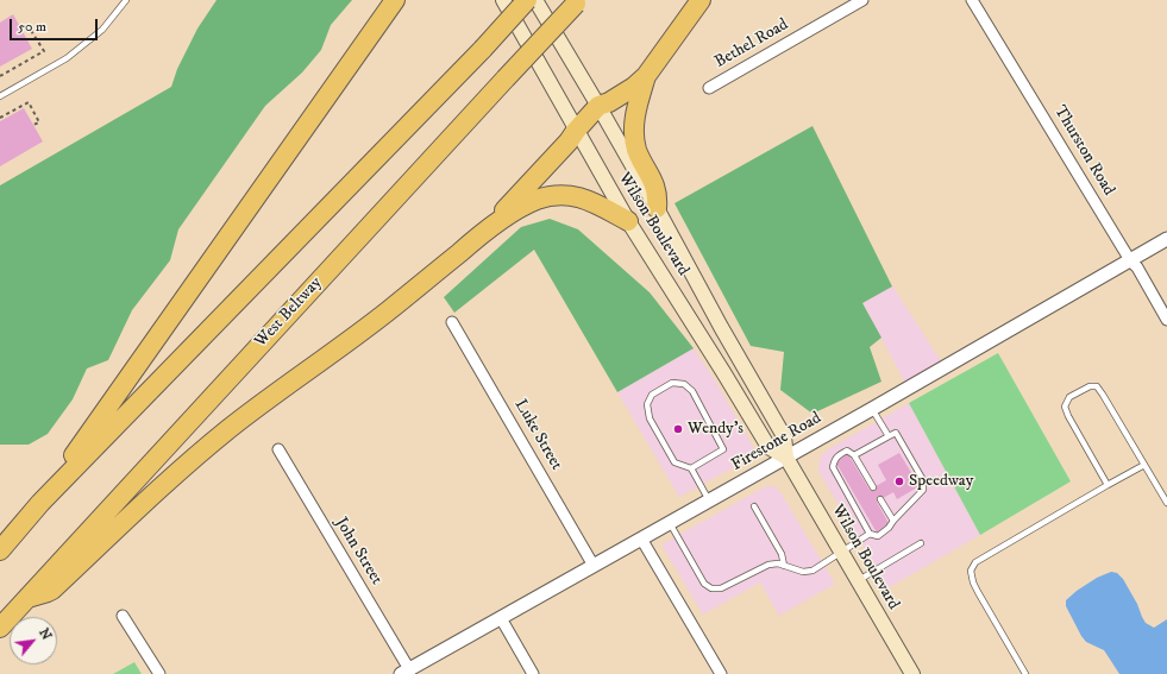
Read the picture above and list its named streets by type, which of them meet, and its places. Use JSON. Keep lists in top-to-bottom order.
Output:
{
  "streets": {
    "highway": ["West Beltway"],
    "main road": ["Wilson Boulevard"],
    "street": [
      "Bethel Road",
      "Thurston Road",
      "Luke Street",
      "Firestone Road",
      "John Street"
    ]
  },
  "crossings": [
    ["Thurston Road", "Firestone Road"],
    ["Wilson Boulevard", "Firestone Road"],
    ["Luke Street", "Firestone Road"],
    ["Firestone Road", "John Street"]
  ],
  "places": ["Wendy's", "Speedway"],
  "scale_bar": "50 m",
  "north": "top right"
}
